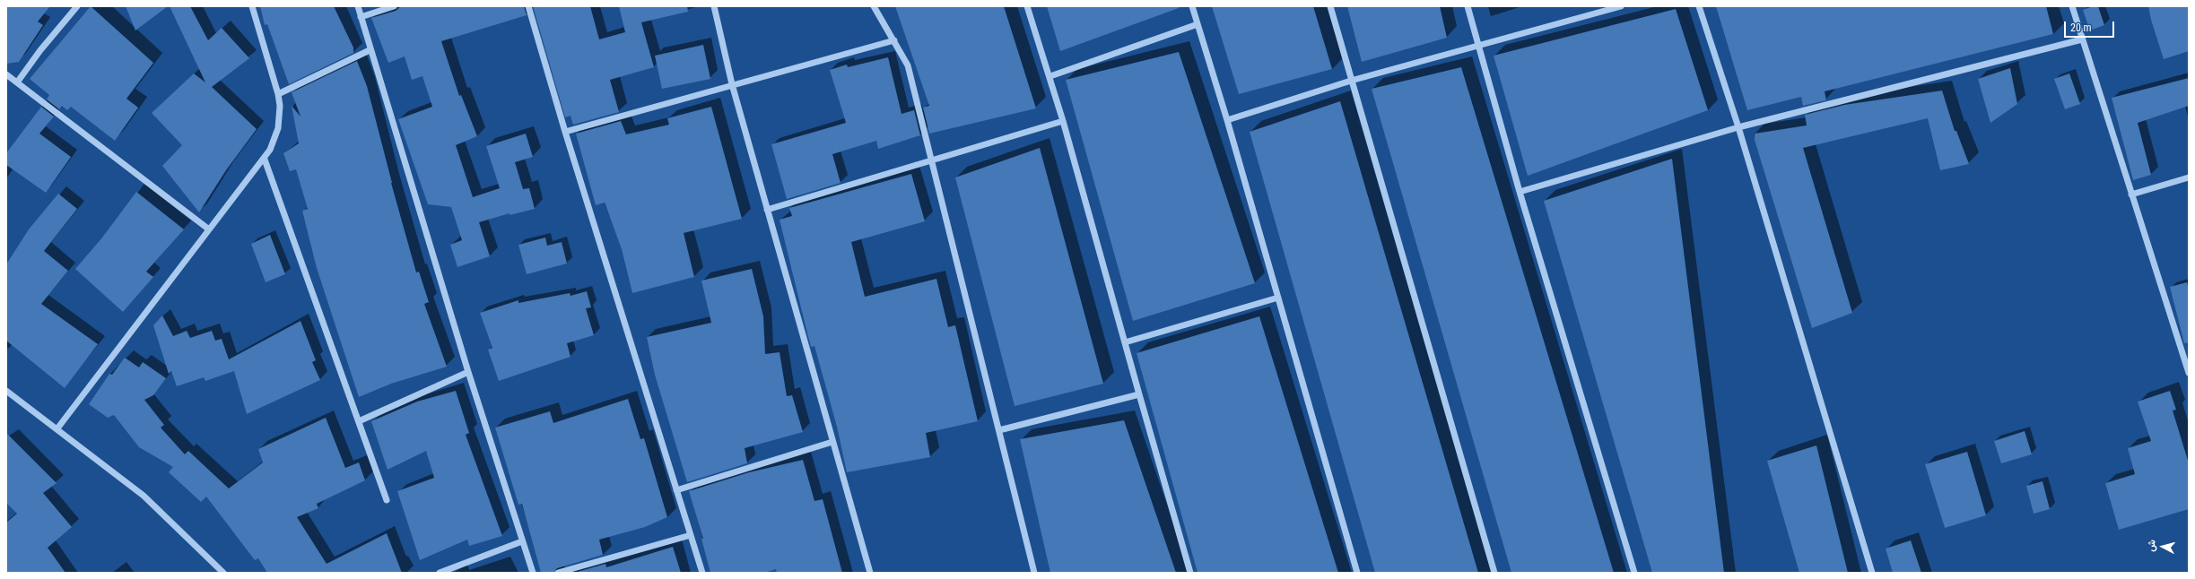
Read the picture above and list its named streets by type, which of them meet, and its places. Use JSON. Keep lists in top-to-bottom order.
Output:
{
  "scale_bar": "20 m",
  "north": "left"
}
